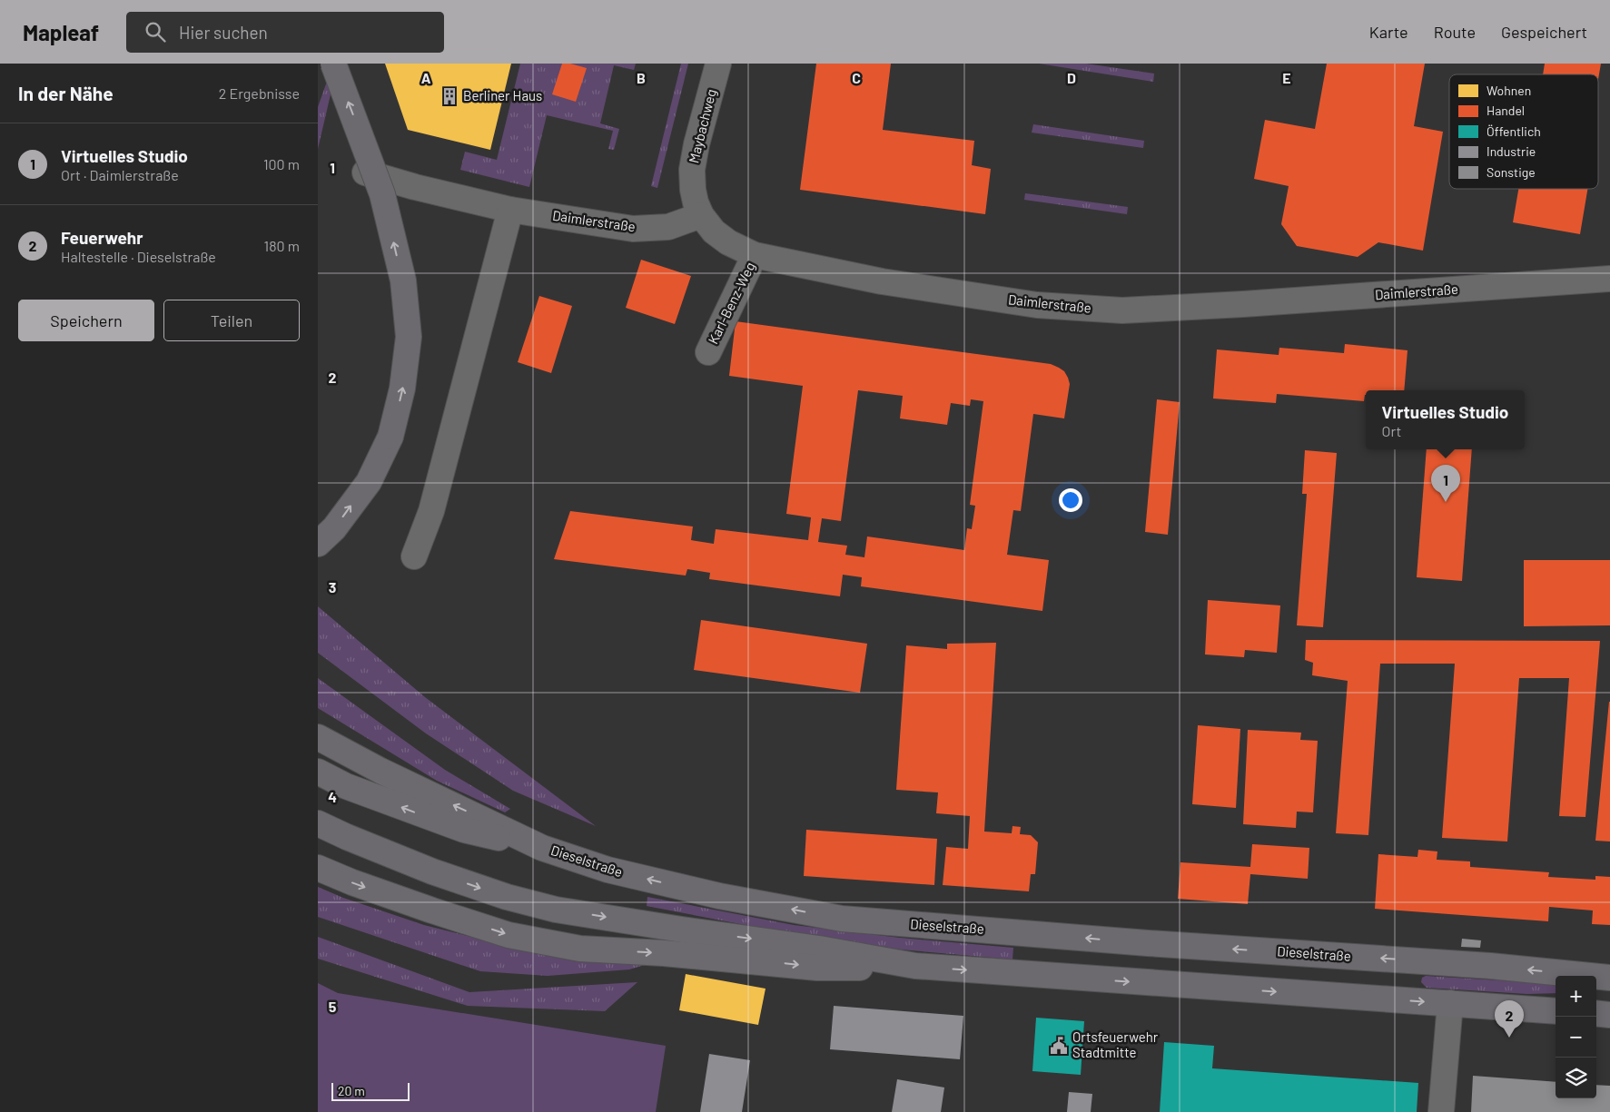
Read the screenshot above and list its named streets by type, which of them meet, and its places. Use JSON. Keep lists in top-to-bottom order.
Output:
{
  "streets": {
    "main road": ["Dieselstraße"],
    "street": ["Maybachweg", "Daimlerstraße", "Karl-Benz-Weg"]
  },
  "crossings": [
    ["Maybachweg", "Daimlerstraße"],
    ["Daimlerstraße", "Karl-Benz-Weg"]
  ],
  "places": {
    "building": ["Berliner Haus"],
    "public building": ["Ortsfeuerwehr Stadtmitte"]
  },
  "legend": [
    "Wohnen",
    "Handel",
    "Öffentlich",
    "Industrie",
    "Sonstige"
  ],
  "scale_bar": "20 m",
  "page": {
    "header": "Mapleaf",
    "search": "Hier suchen",
    "nav": ["Karte", "Route", "Gespeichert"],
    "heading": ["In der Nähe", "2 Ergebnisse"],
    "list": [
      {
        "mark": "1",
        "name": "Virtuelles Studio",
        "note": "Ort · Daimlerstraße",
        "value": "100 m"
      },
      {
        "mark": "2",
        "name": "Feuerwehr",
        "note": "Haltestelle · Dieselstraße",
        "value": "180 m"
      }
    ],
    "buttons": ["Speichern", "Teilen"],
    "popup": ["Virtuelles Studio", "Ort"],
    "pins": ["1", "2"],
    "map_buttons": ["+", "−"],
    "scale": "20 m"
  },
  "grid": {
    "columns": [
      "A",
      "B",
      "C",
      "D",
      "E"
    ],
    "rows": [
      "1",
      "2",
      "3",
      "4",
      "5"
    ]
  }
}
